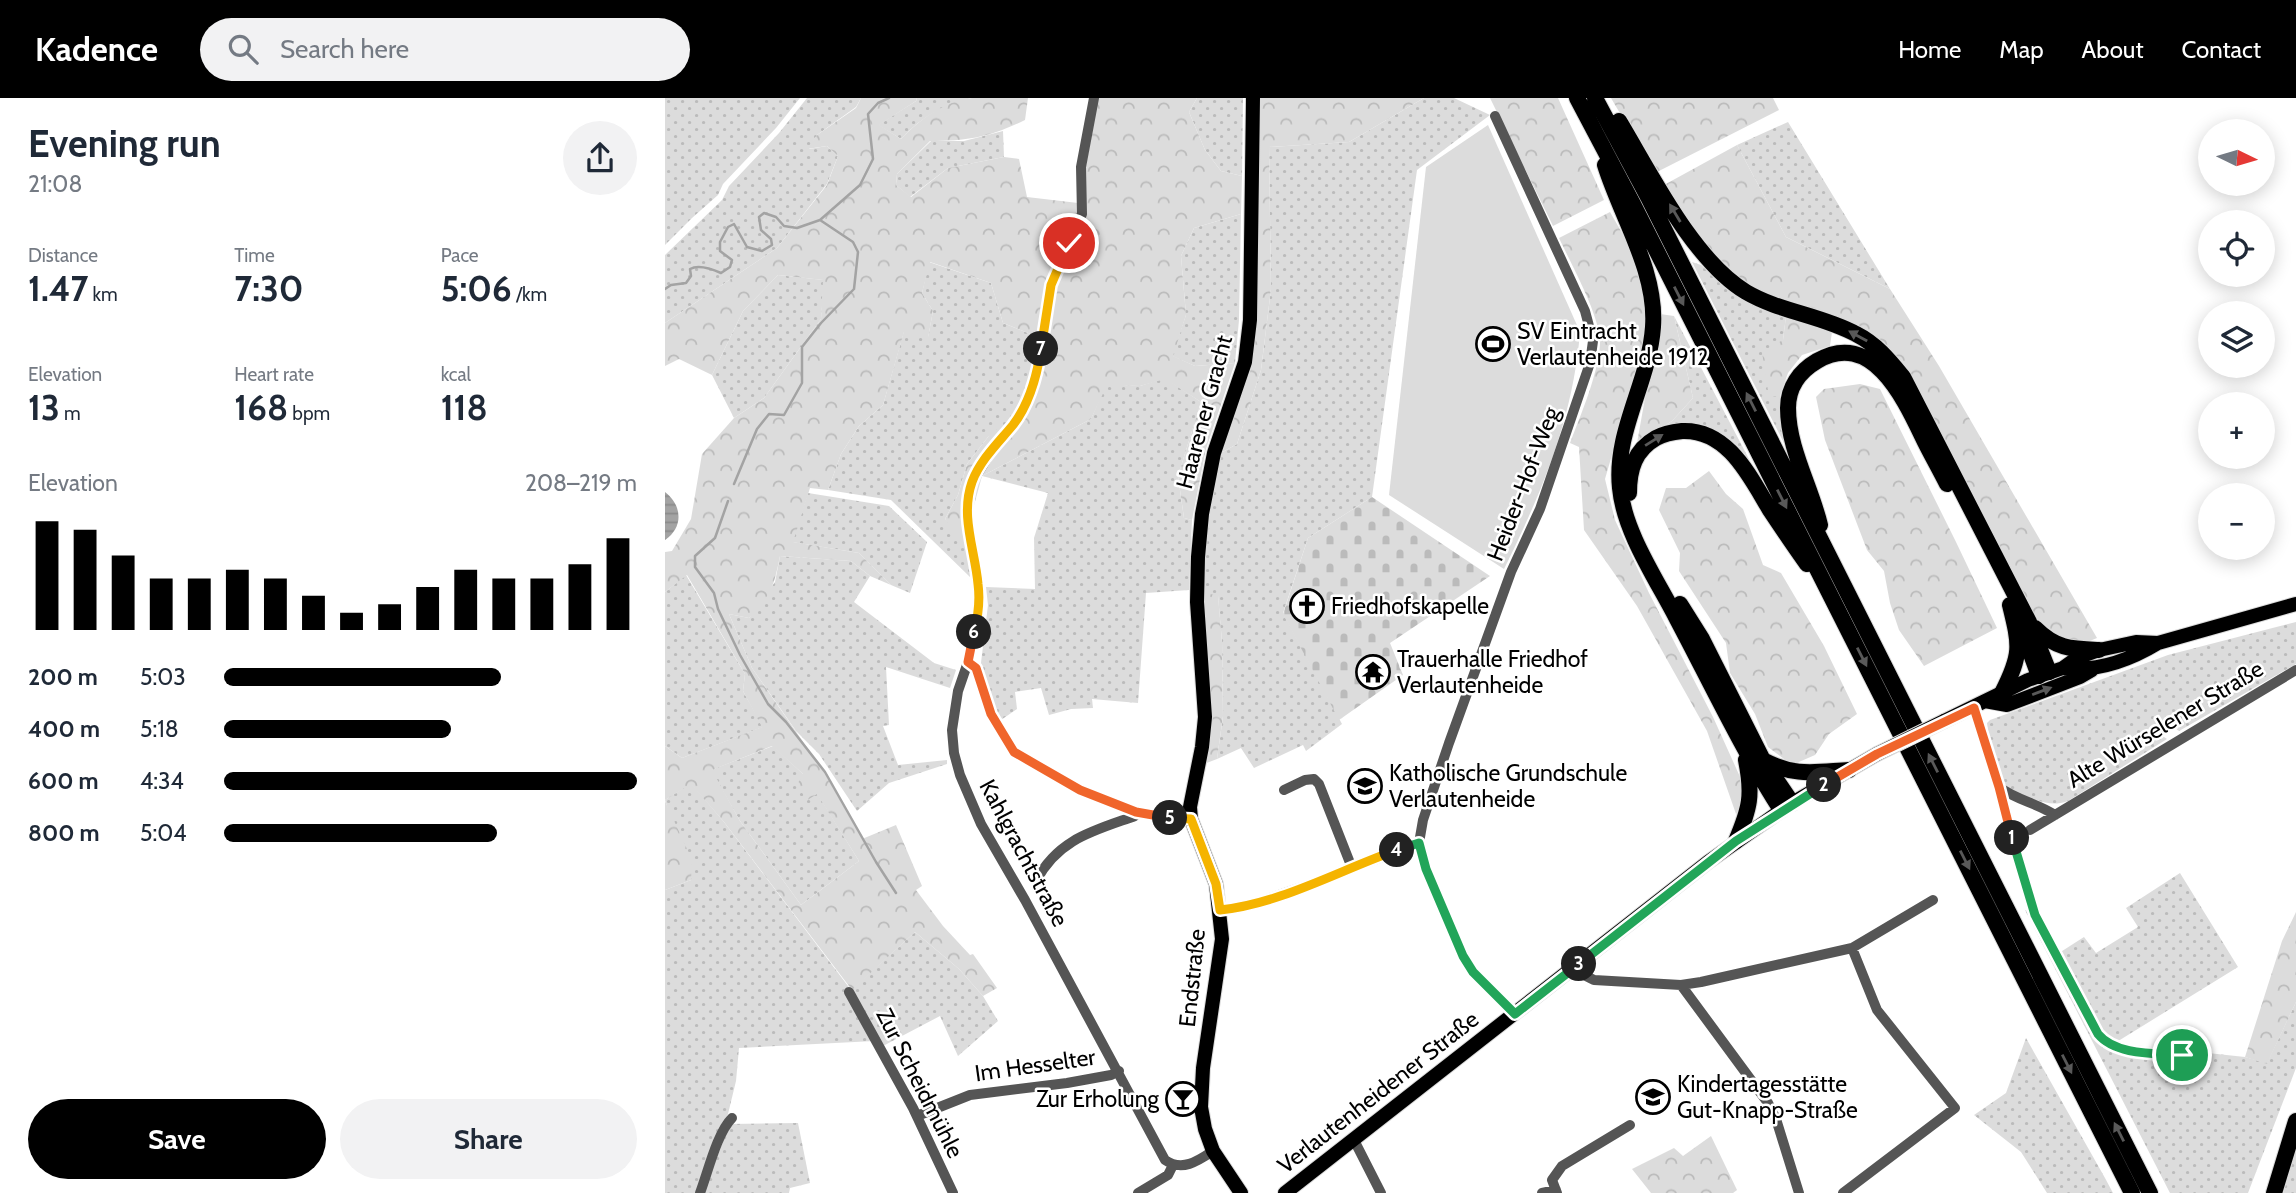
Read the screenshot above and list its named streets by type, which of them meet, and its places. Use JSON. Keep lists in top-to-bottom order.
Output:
{
  "streets": {
    "main road": ["Haarener Gracht", "Endstraße", "Verlautenheidener Straße"],
    "street": [
      "Heider-Hof-Weg",
      "Alte Würselener Straße",
      "Kahlgrachtstraße",
      "Im Hesselter",
      "Zur Scheidmühle"
    ]
  },
  "crossings": [
    ["Haarener Gracht", "Endstraße"],
    ["Heider-Hof-Weg", "Verlautenheidener Straße"],
    ["Kahlgrachtstraße", "Im Hesselter"],
    ["Im Hesselter", "Zur Scheidmühle"]
  ],
  "places": {
    "sports": ["SV Eintracht Verlautenheide 1912"],
    "church": ["Friedhofskapelle"],
    "temple": ["Trauerhalle Friedhof Verlautenheide"],
    "school or university": ["Katholische Grundschule Verlautenheide", "Kindertagesstätte Gut-Knapp-Straße"],
    "bar": ["Zur Erholung"]
  },
  "north": "right",
  "page": {
    "header": "Kadence",
    "search": "Search here",
    "nav": [
      "Home",
      "Map",
      "About",
      "Contact"
    ],
    "heading": ["Evening run", "21:08"],
    "map_buttons": ["+", "−"],
    "stats": [
      ["Distance", "1.47 km"],
      ["Time", "7:30"],
      ["Pace", "5:06 /km"],
      ["Elevation", "13 m"],
      ["Heart rate", "168 bpm"],
      ["kcal", "118"]
    ],
    "pins": [
      "7",
      "6",
      "2",
      "5",
      "1",
      "4",
      "3"
    ],
    "chart": ["Elevation", "208–219 m"],
    "list": [
      {
        "name": "200 m",
        "note": "5:03"
      },
      {
        "name": "400 m",
        "note": "5:18"
      },
      {
        "name": "600 m",
        "note": "4:34"
      },
      {
        "name": "800 m",
        "note": "5:04"
      }
    ],
    "buttons": ["Save", "Share"]
  }
}
